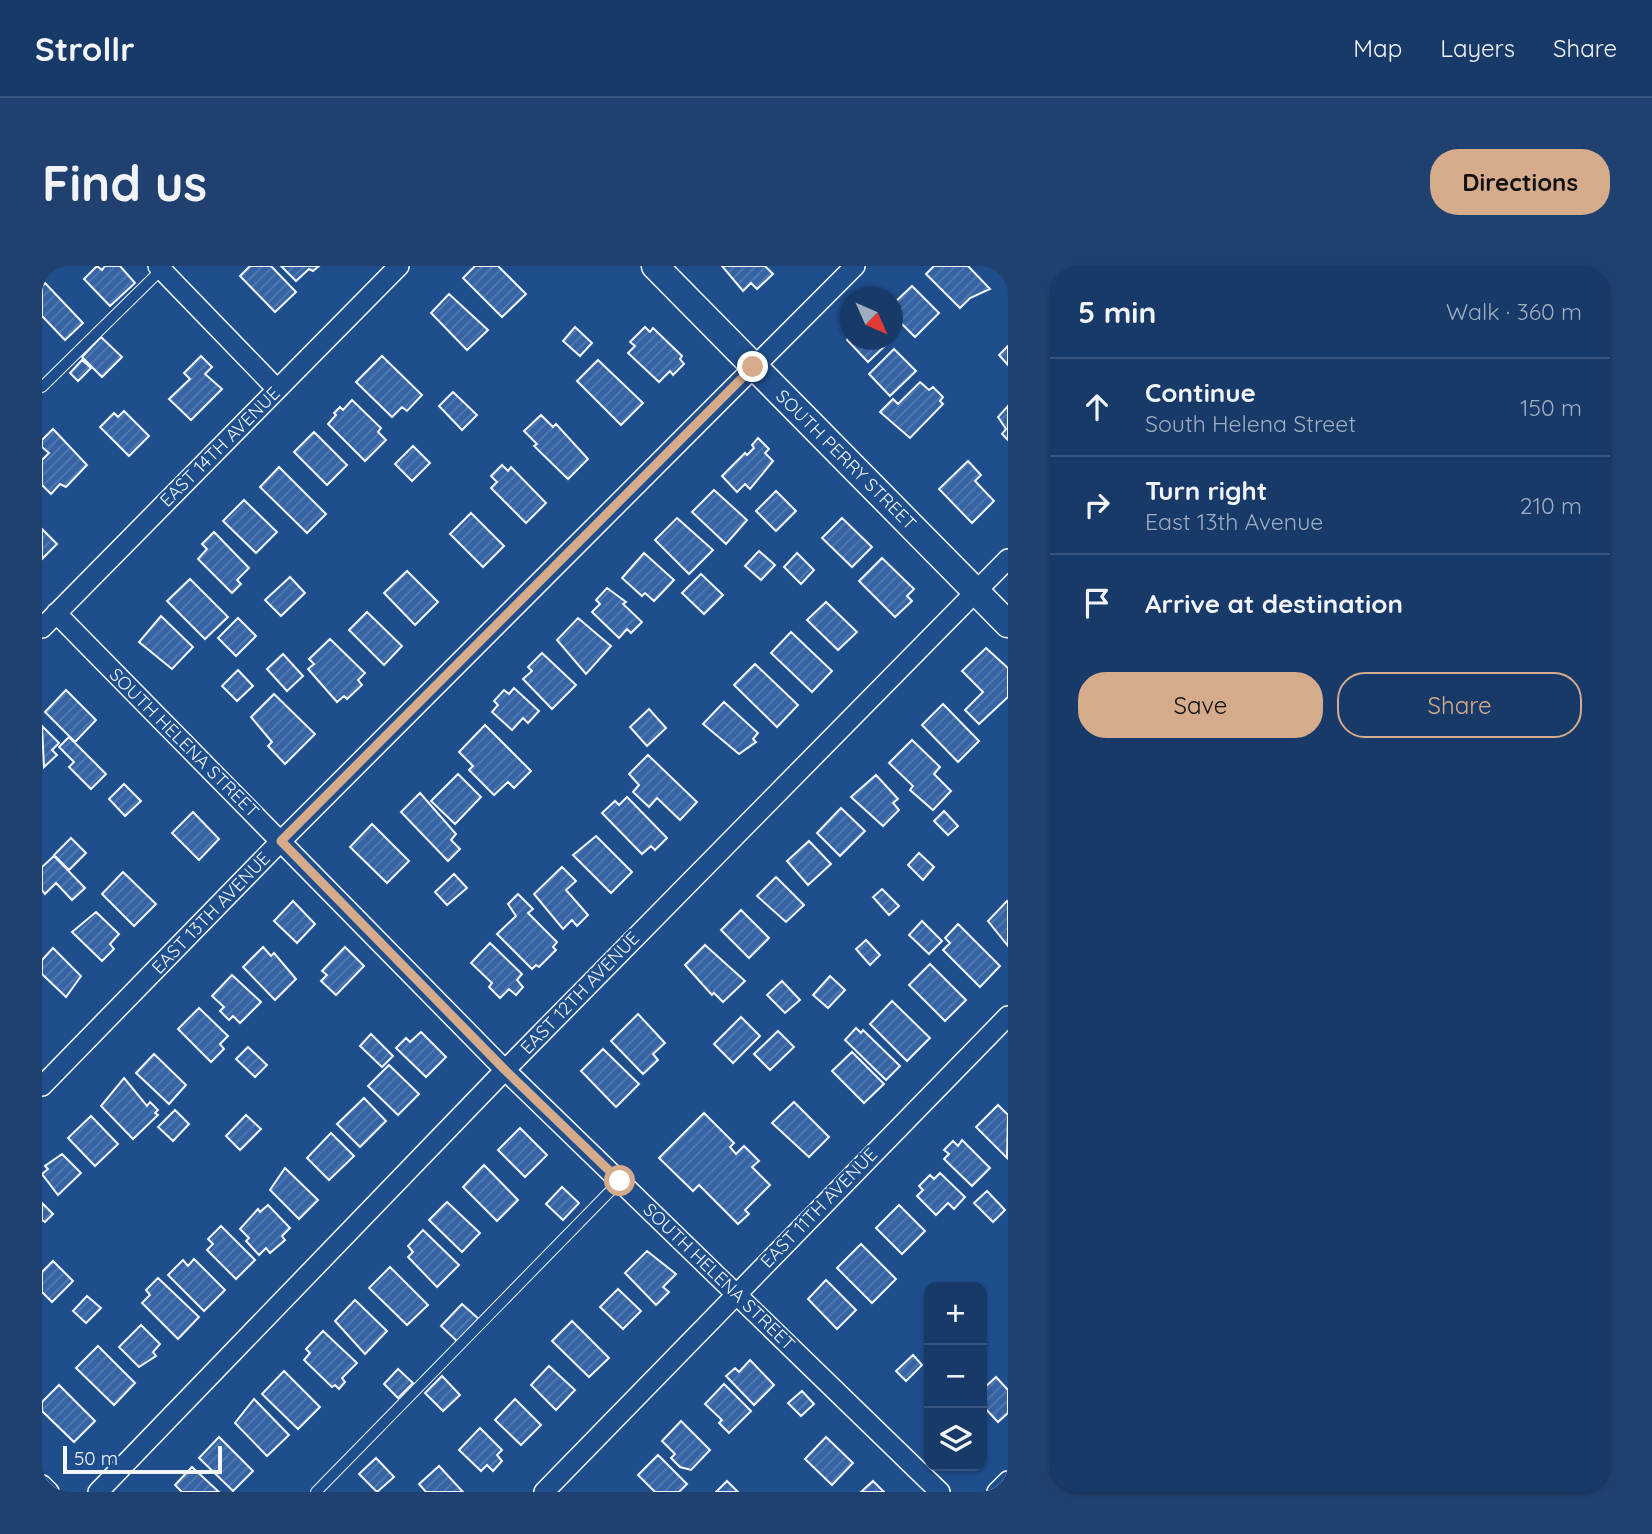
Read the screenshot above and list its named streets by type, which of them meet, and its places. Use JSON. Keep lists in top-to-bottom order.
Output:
{
  "streets": {
    "main road": ["SOUTH PERRY STREET"],
    "street": [
      "EAST 14TH AVENUE",
      "SOUTH HELENA STREET",
      "EAST 13TH AVENUE",
      "EAST 12TH AVENUE",
      "EAST 11TH AVENUE"
    ]
  },
  "crossings": [
    ["EAST 14TH AVENUE", "SOUTH HELENA STREET"],
    ["SOUTH PERRY STREET", "EAST 13TH AVENUE"],
    ["SOUTH PERRY STREET", "EAST 12TH AVENUE"],
    ["SOUTH HELENA STREET", "EAST 13TH AVENUE"],
    ["SOUTH HELENA STREET", "EAST 12TH AVENUE"],
    ["SOUTH HELENA STREET", "EAST 11TH AVENUE"]
  ],
  "scale_bar": "50 m",
  "north": "bottom right",
  "page": {
    "header": "Strollr",
    "nav": ["Map", "Layers", "Share"],
    "buttons": [
      "Directions",
      ["Save", "Share"]
    ],
    "title": "Find us",
    "heading": ["5 min", "Walk · 360 m"],
    "list": [
      ["Continue", "South Helena Street", "150 m"],
      ["Turn right", "East 13th Avenue", "210 m"],
      "Arrive at destination"
    ],
    "map_buttons": ["+", "−"],
    "scale": "50 m"
  }
}
